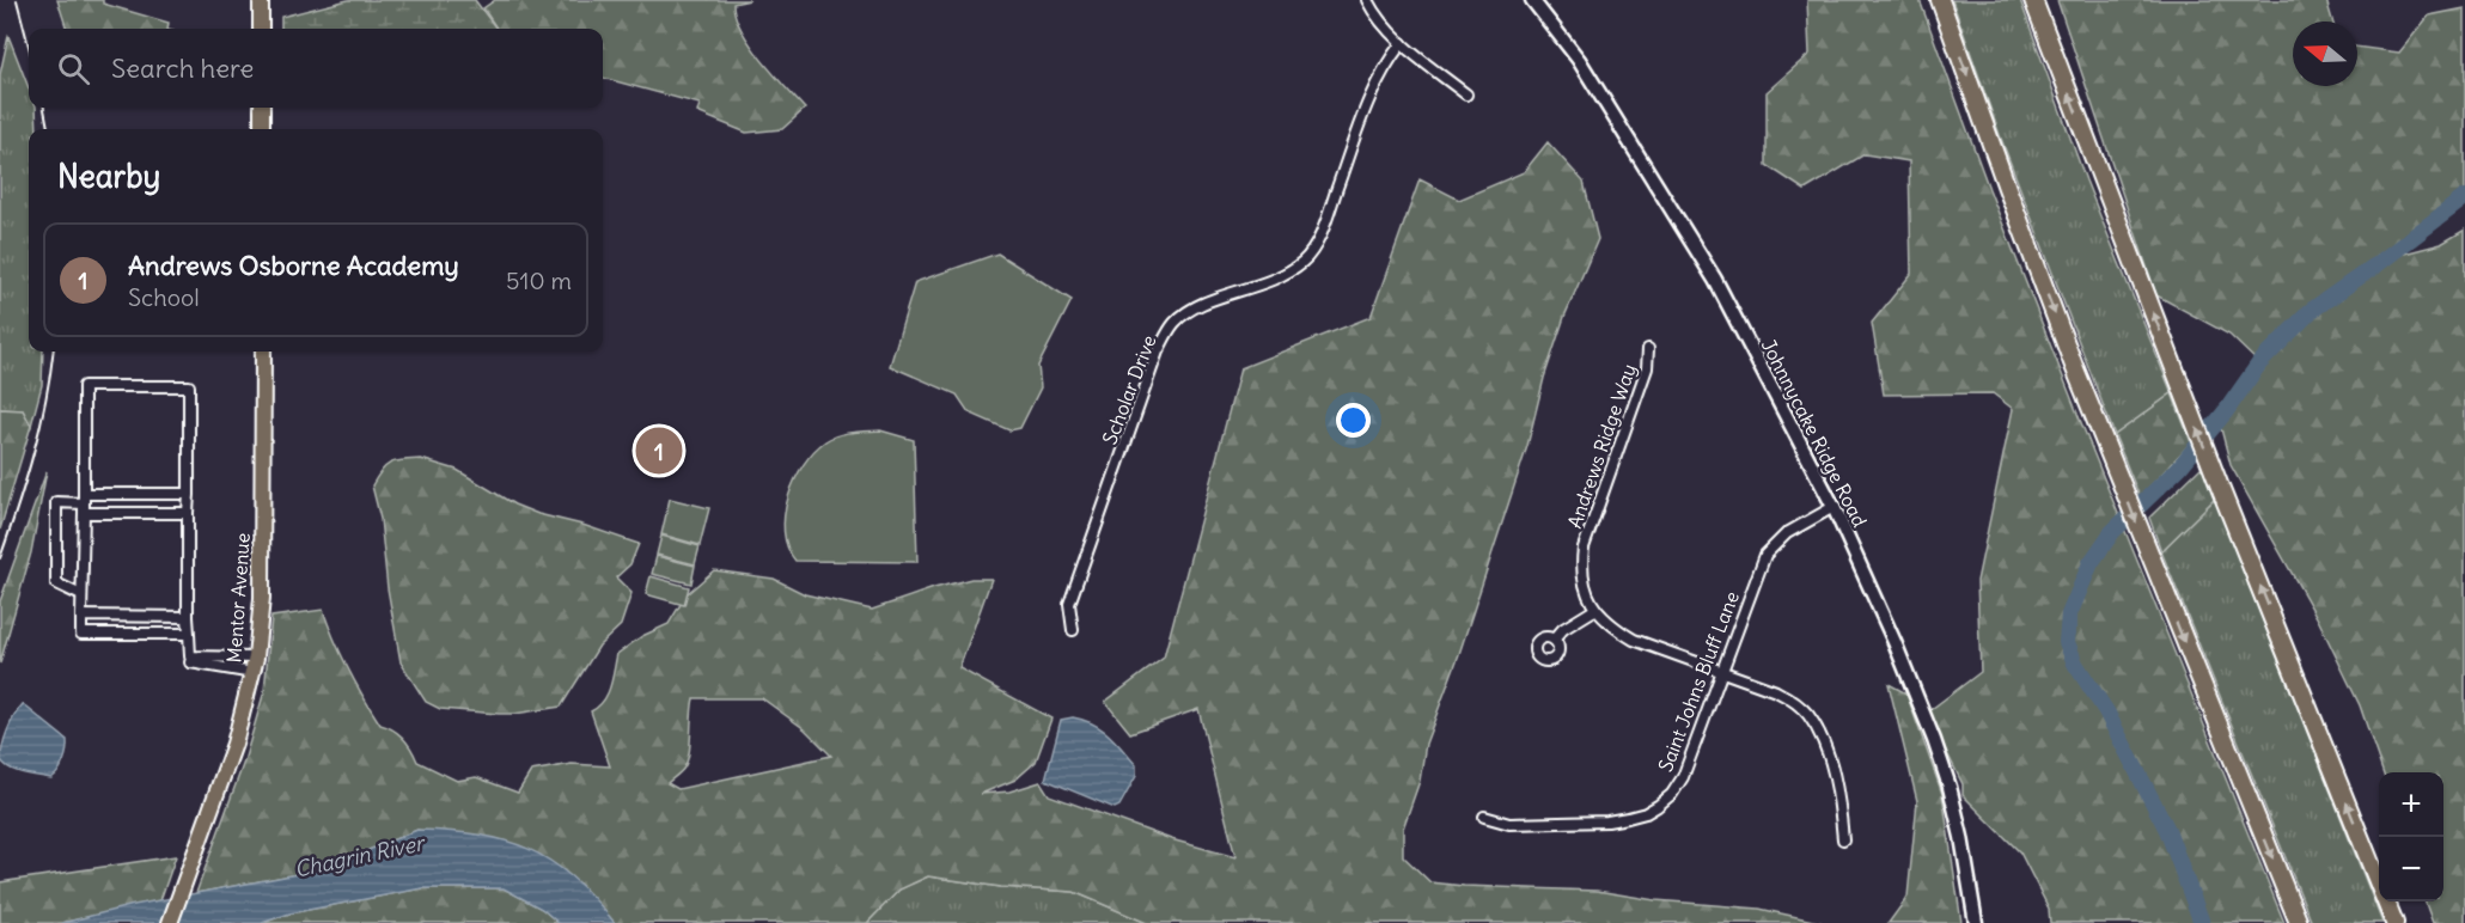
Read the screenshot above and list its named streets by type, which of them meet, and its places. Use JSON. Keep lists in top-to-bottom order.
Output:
{
  "streets": {
    "main road": ["Johnnycake Ridge Road", "Mentor Avenue"],
    "street": ["Scholar Drive", "Andrews Ridge Way", "Saint Johns Bluff Lane"]
  },
  "crossings": [
    ["Johnnycake Ridge Road", "Saint Johns Bluff Lane"]
  ],
  "water": ["Chagrin River"],
  "north": "left",
  "page": {
    "search": "Search here",
    "heading": "Nearby",
    "list": [
      {
        "mark": "1",
        "name": "Andrews Osborne Academy",
        "note": "School",
        "value": "510 m"
      }
    ],
    "pins": "1",
    "map_buttons": ["+", "−"]
  }
}
